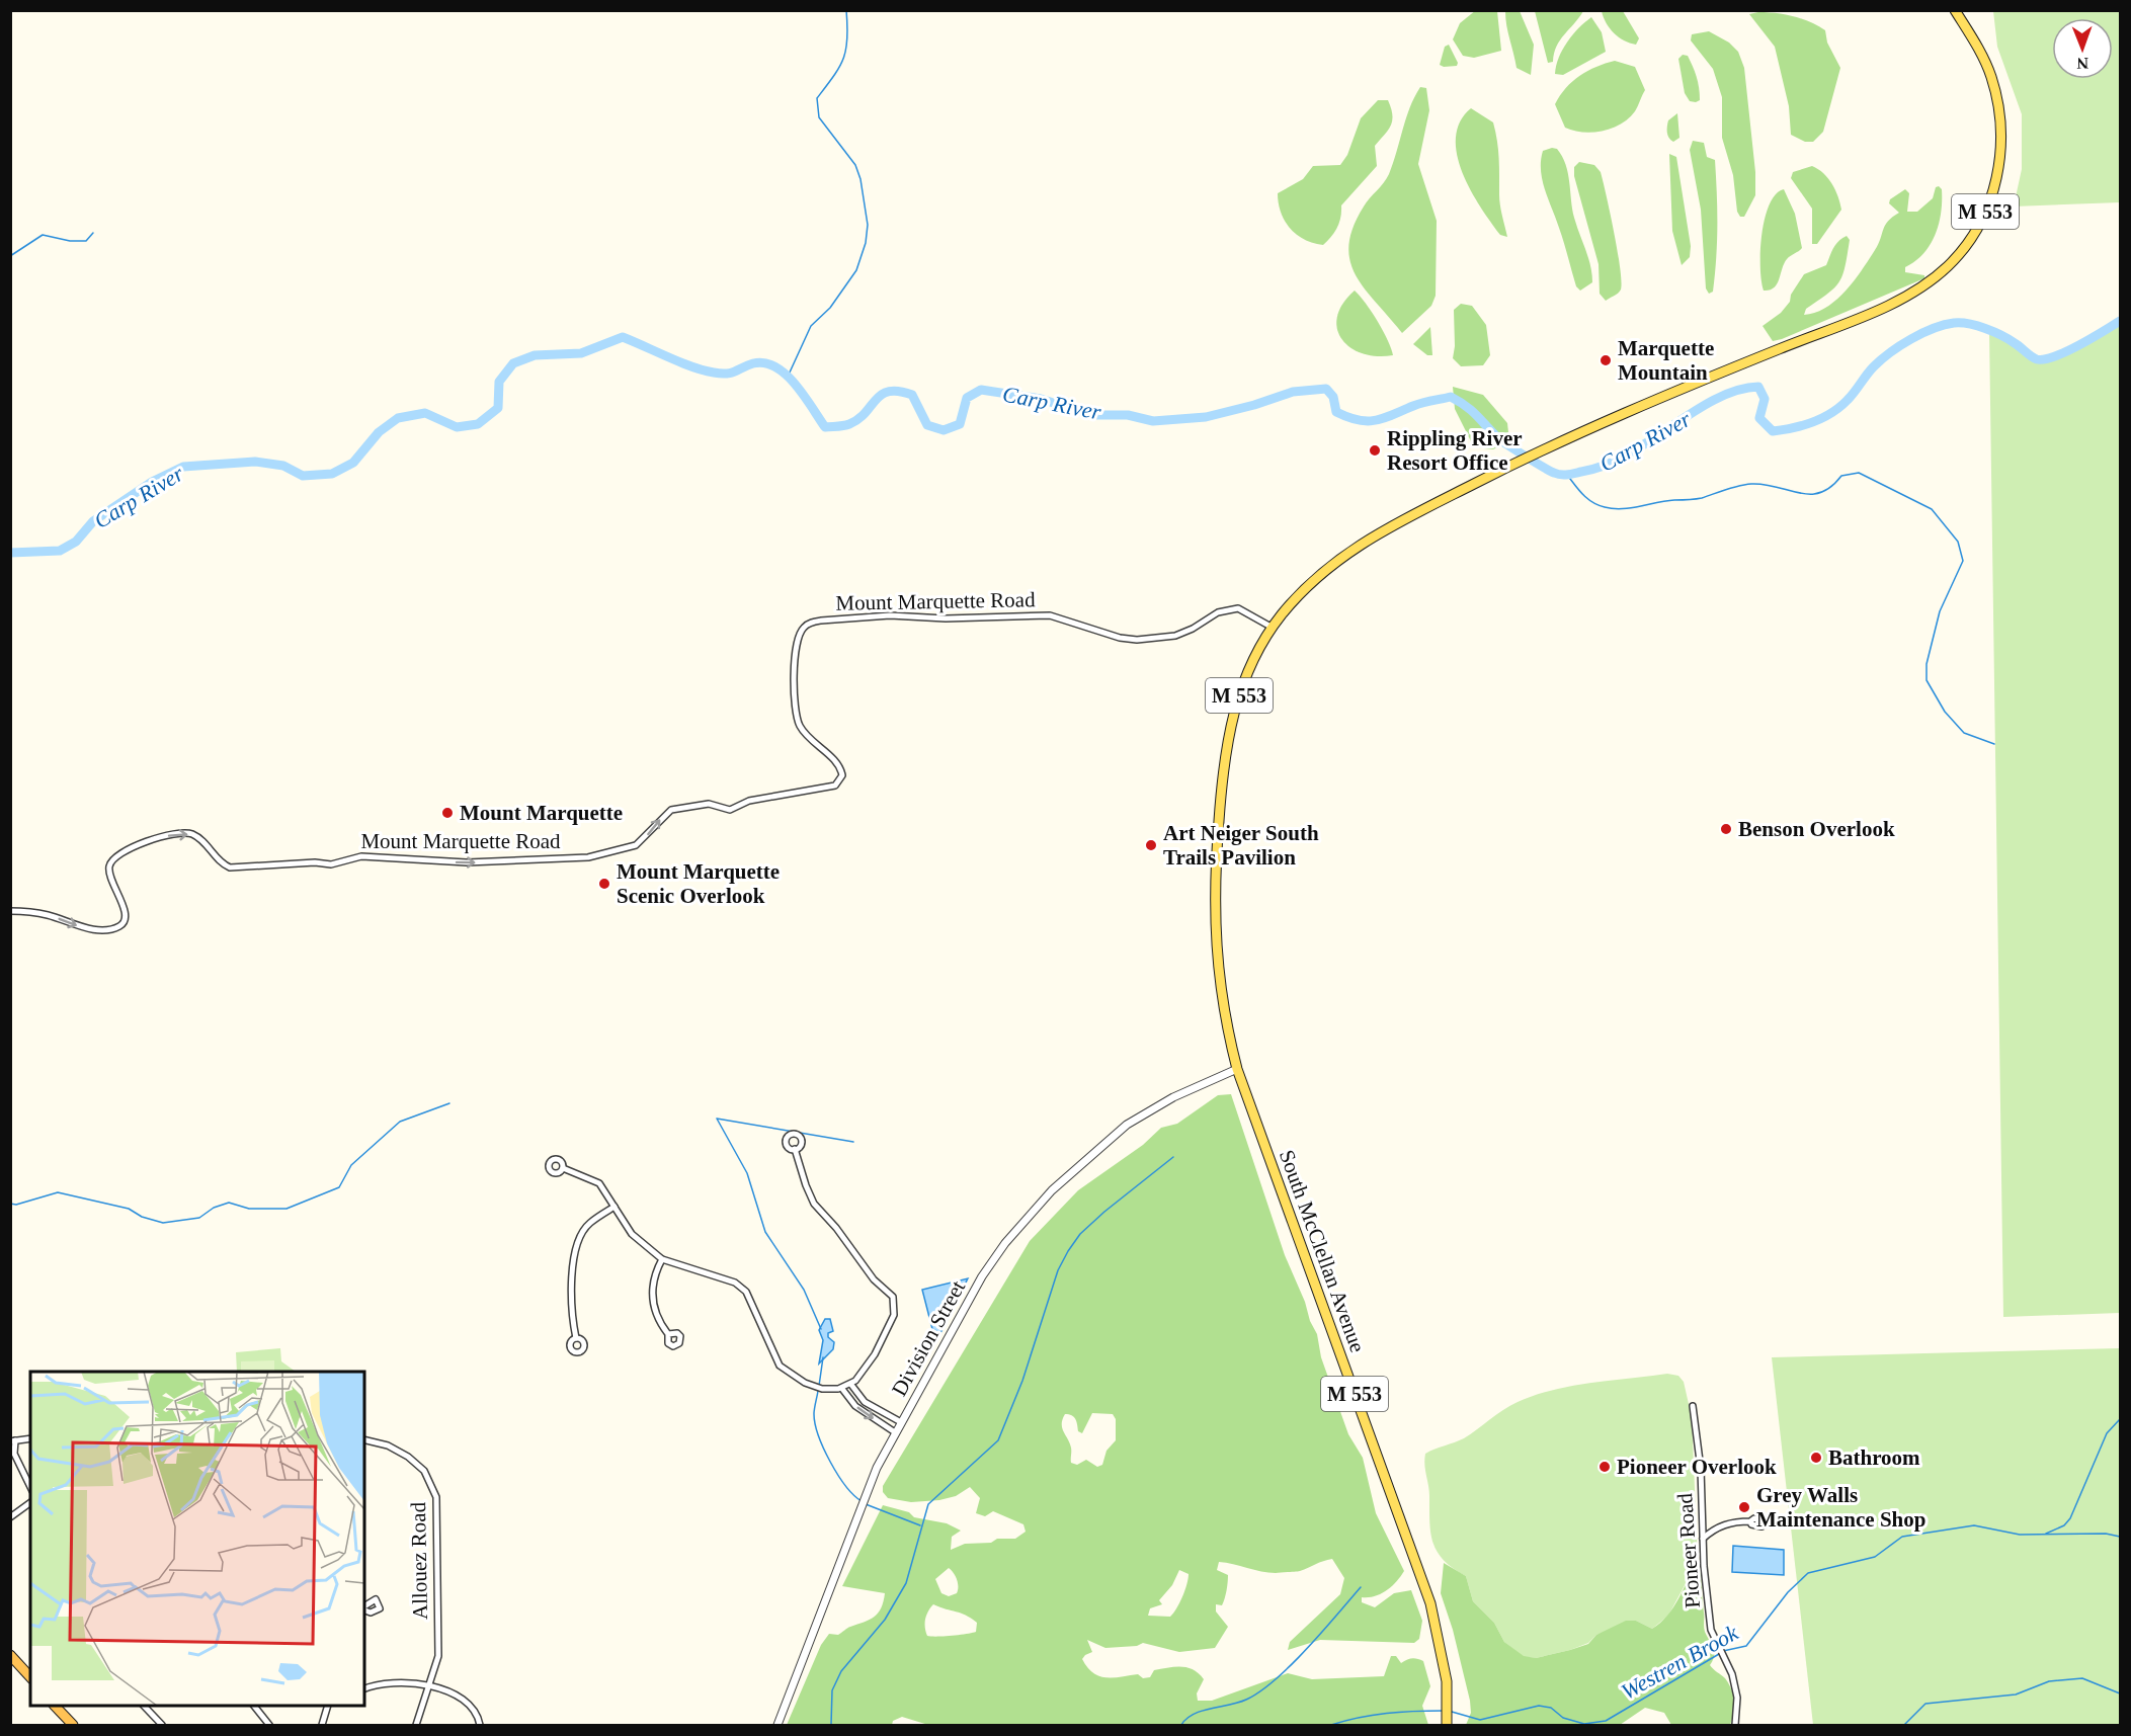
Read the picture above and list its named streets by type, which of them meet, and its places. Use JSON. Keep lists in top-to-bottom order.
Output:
{
  "streets": {
    "main road": ["M 553", "South McClellan Avenue"],
    "street": [
      "Mount Marquette Road",
      "Division Street",
      "Pioneer Road",
      "Allouez Road"
    ]
  },
  "crossings": [
    ["M 553", "Mount Marquette Road"],
    ["M 553", "South McClellan Avenue"],
    ["M 553", "Division Street"],
    ["South McClellan Avenue", "Division Street"]
  ],
  "one_way": ["Mount Marquette Road"],
  "water": ["Carp River", "Westren Brook"],
  "places": [
    "Marquette Mountain",
    "Rippling River Resort Office",
    "Mount Marquette",
    "Benson Overlook",
    "Art Neiger South Trails Pavilion",
    "Mount Marquette Scenic Overlook",
    "Bathroom",
    "Pioneer Overlook",
    "Grey Walls Maintenance Shop"
  ],
  "north": "bottom"
}
